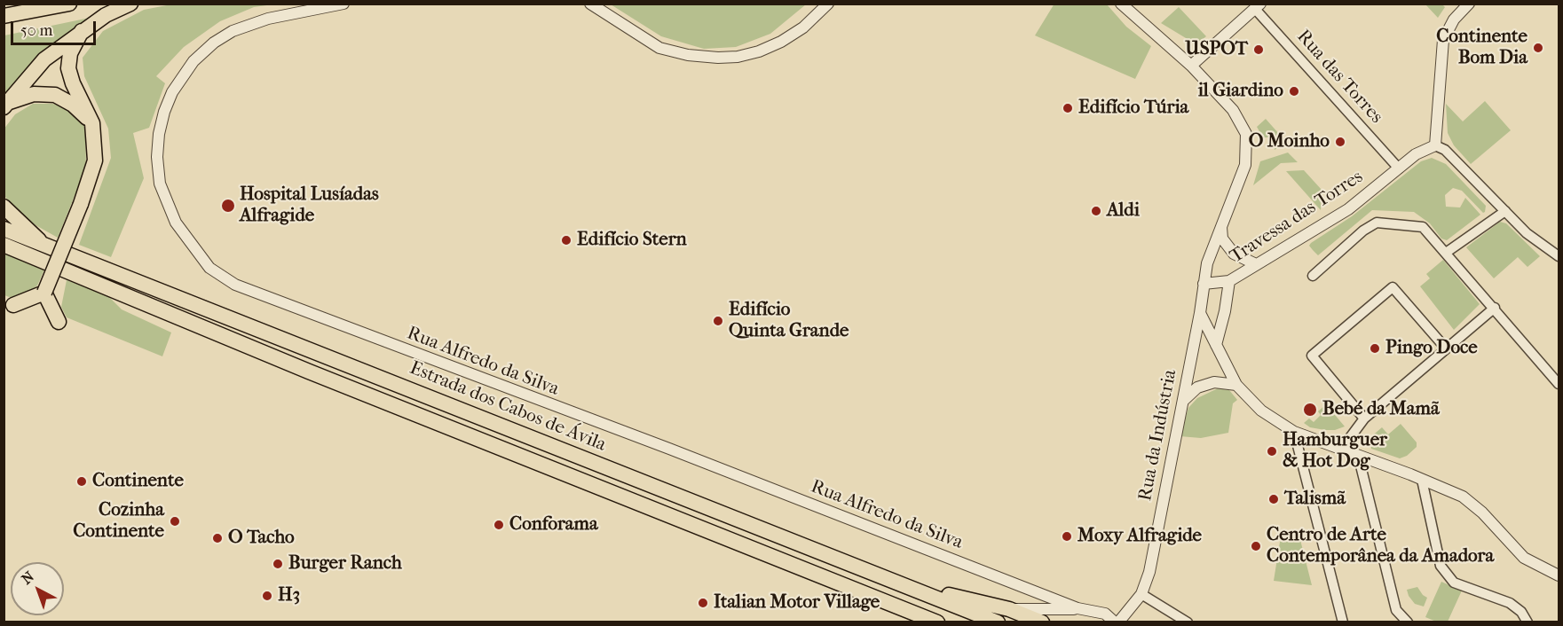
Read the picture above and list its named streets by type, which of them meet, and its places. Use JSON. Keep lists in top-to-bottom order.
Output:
{
  "streets": {
    "highway": ["Estrada dos Cabos de Ávila"],
    "street": [
      "Rua das Torres",
      "Travessa das Torres",
      "Rua Alfredo da Silva",
      "Rua da Indústria"
    ]
  },
  "crossings": [
    ["Rua das Torres", "Travessa das Torres"],
    ["Travessa das Torres", "Rua da Indústria"],
    ["Rua Alfredo da Silva", "Rua da Indústria"]
  ],
  "places": [
    "Continente Bom Dia",
    "USPOT",
    "il Giardino",
    "Edifício Túria",
    "O Moinho",
    "Hospital Lusíadas Alfragide",
    "Aldi",
    "Edifício Stern",
    "Edifício Quinta Grande",
    "Pingo Doce",
    "Bebé da Mamã",
    "Hamburguer & Hot Dog",
    "Continente",
    "Talismã",
    "Cozinha Continente",
    "Conforama",
    "Moxy Alfragide",
    "O Tacho",
    "Centro de Arte Contemporânea da Amadora",
    "Burger Ranch",
    "H3",
    "Italian Motor Village"
  ],
  "scale_bar": "50 m",
  "north": "top left"
}
